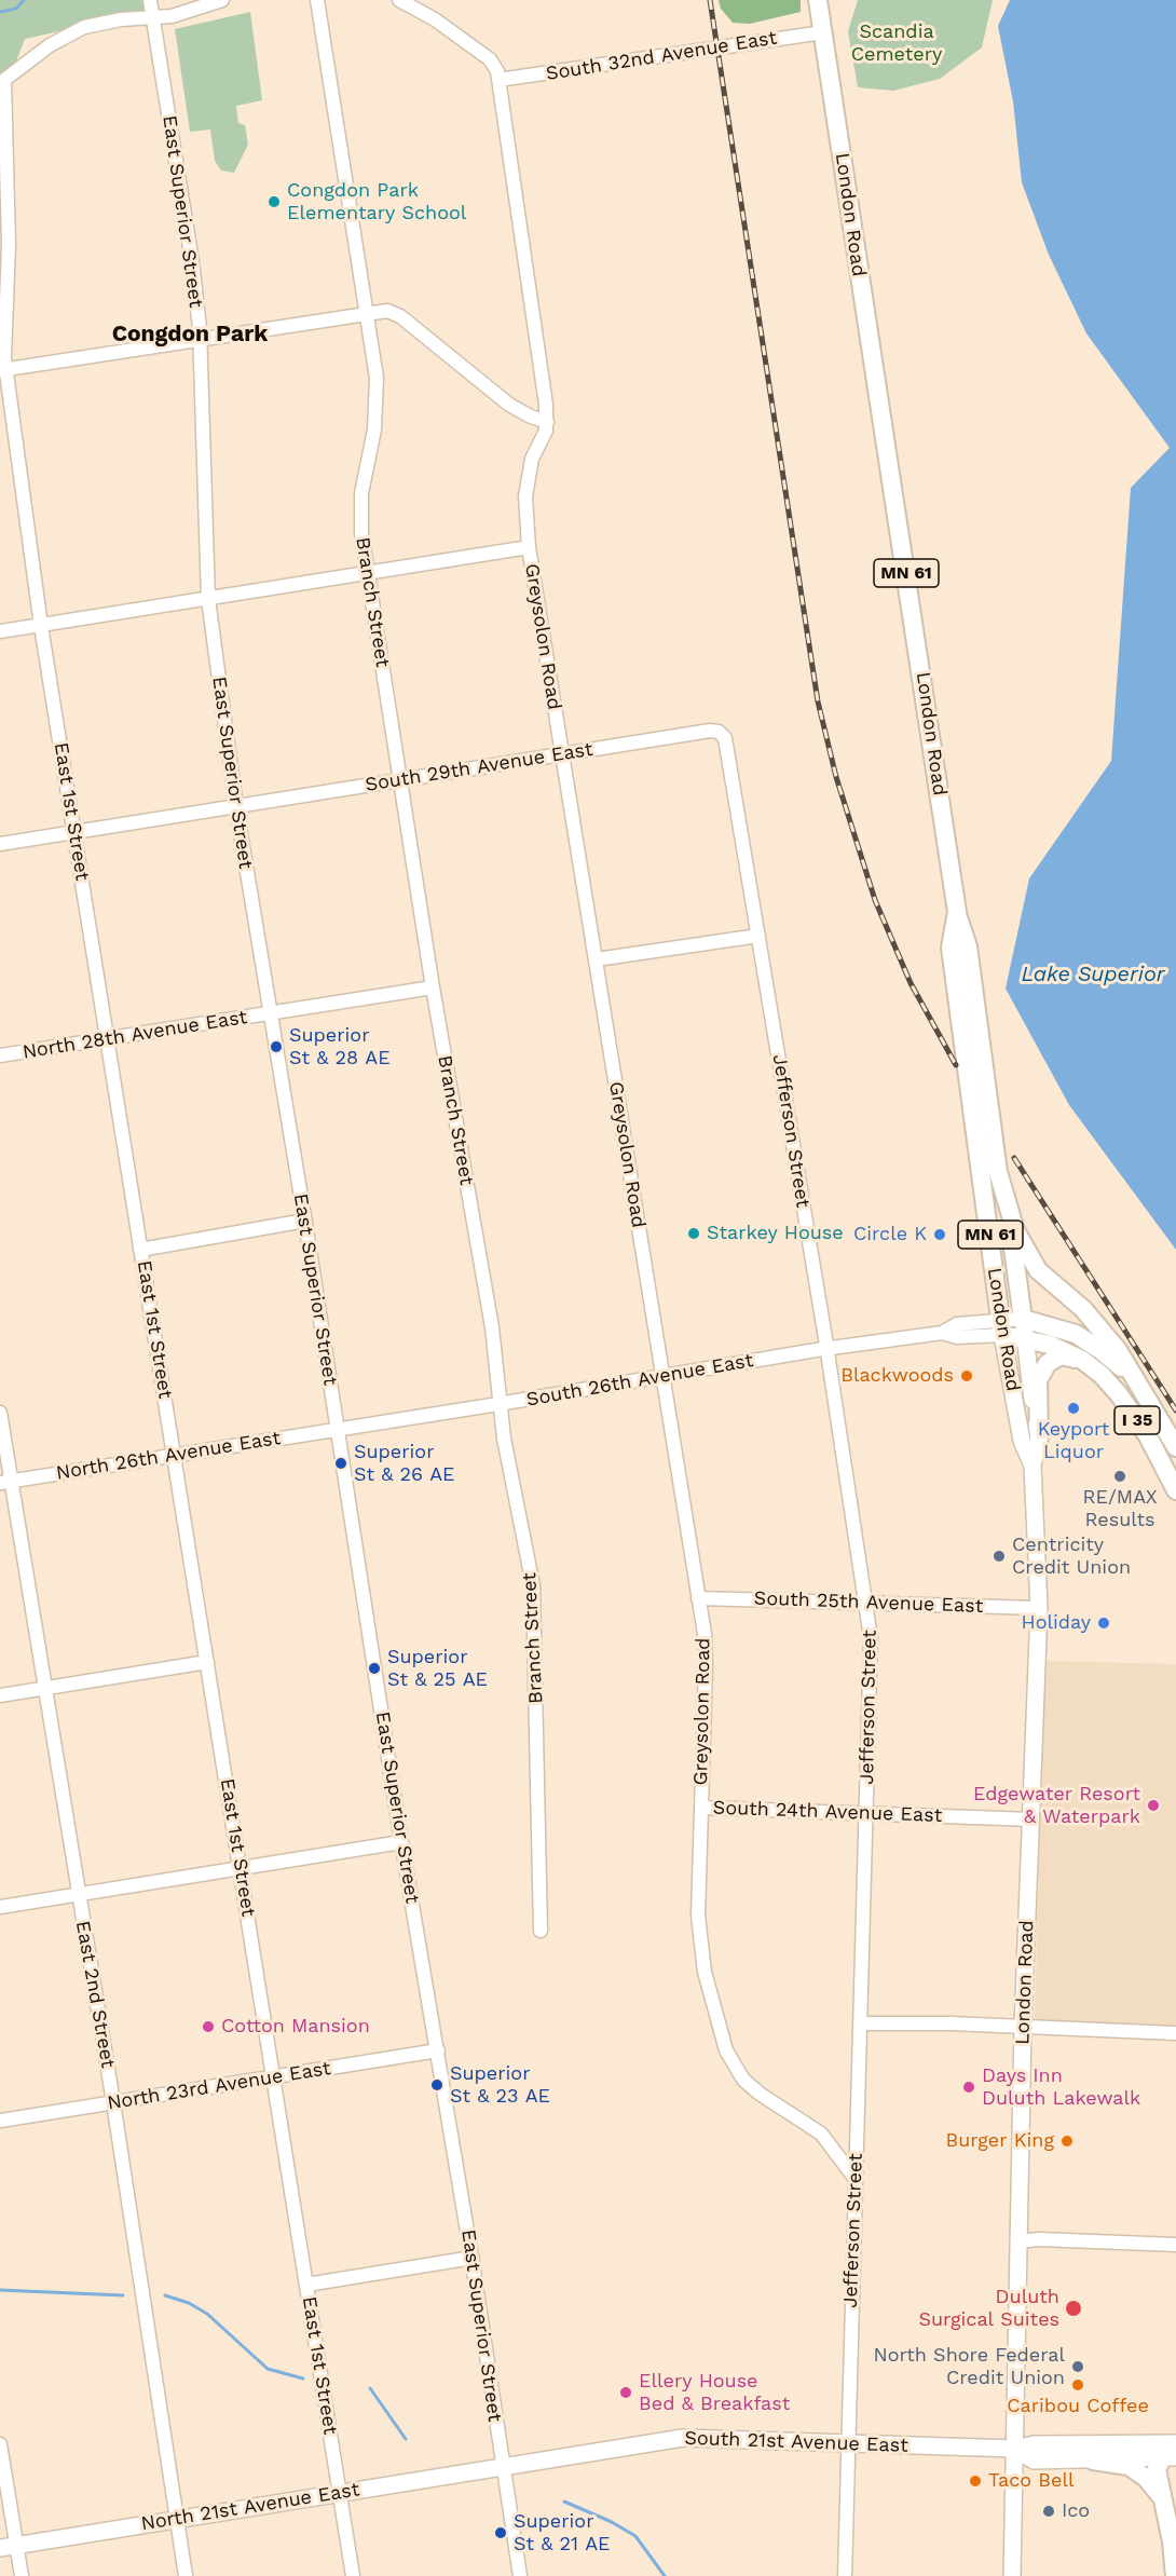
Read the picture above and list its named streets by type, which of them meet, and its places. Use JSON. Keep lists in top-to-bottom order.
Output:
{
  "streets": {
    "highway": ["London Road", "MN 61", "I 35"],
    "main road": ["South 21st Avenue East", "North 21st Avenue East"],
    "street": [
      "South 32nd Avenue East",
      "East Superior Street",
      "Branch Street",
      "Greysolon Road",
      "South 29th Avenue East",
      "East 1st Street",
      "North 28th Avenue East",
      "Jefferson Street",
      "South 26th Avenue East",
      "North 26th Avenue East",
      "South 25th Avenue East",
      "South 24th Avenue East",
      "East 2nd Street",
      "North 23rd Avenue East"
    ]
  },
  "crossings": [
    ["South 32nd Avenue East", "London Road"],
    ["South 32nd Avenue East", "Greysolon Road"],
    ["East Superior Street", "South 29th Avenue East"],
    ["East Superior Street", "East 1st Street"],
    ["East Superior Street", "North 28th Avenue East"],
    ["East Superior Street", "South 26th Avenue East"],
    ["East Superior Street", "North 26th Avenue East"],
    ["East Superior Street", "North 23rd Avenue East"],
    ["East Superior Street", "South 21st Avenue East"],
    ["East Superior Street", "North 21st Avenue East"],
    ["London Road", "MN 61"],
    ["London Road", "South 26th Avenue East"],
    ["London Road", "I 35"],
    ["London Road", "South 25th Avenue East"],
    ["London Road", "South 24th Avenue East"],
    ["London Road", "South 21st Avenue East"],
    ["Branch Street", "South 29th Avenue East"],
    ["Branch Street", "North 28th Avenue East"],
    ["Branch Street", "South 26th Avenue East"],
    ["Greysolon Road", "South 29th Avenue East"],
    ["Greysolon Road", "Jefferson Street"],
    ["Greysolon Road", "South 26th Avenue East"],
    ["Greysolon Road", "South 25th Avenue East"],
    ["Greysolon Road", "South 24th Avenue East"],
    ["South 29th Avenue East", "East 1st Street"],
    ["South 29th Avenue East", "Jefferson Street"],
    ["East 1st Street", "North 28th Avenue East"],
    ["East 1st Street", "North 26th Avenue East"],
    ["East 1st Street", "North 23rd Avenue East"],
    ["East 1st Street", "North 21st Avenue East"],
    ["Jefferson Street", "South 26th Avenue East"],
    ["Jefferson Street", "South 25th Avenue East"],
    ["Jefferson Street", "South 24th Avenue East"],
    ["Jefferson Street", "South 21st Avenue East"],
    ["South 26th Avenue East", "I 35"],
    ["South 26th Avenue East", "North 26th Avenue East"],
    ["North 26th Avenue East", "East 2nd Street"],
    ["East 2nd Street", "North 23rd Avenue East"],
    ["East 2nd Street", "North 21st Avenue East"],
    ["South 21st Avenue East", "North 21st Avenue East"]
  ],
  "districts": ["Congdon Park"],
  "water": ["Lake Superior"],
  "parks": ["Scandia Cemetery"],
  "places": [
    "Congdon Park Elementary School",
    "Superior St & 28 AE",
    "Starkey House",
    "Circle K",
    "Blackwoods",
    "Keyport Liquor",
    "Superior St & 26 AE",
    "RE/MAX Results",
    "Centricity Credit Union",
    "Holiday",
    "Superior St & 25 AE",
    "Edgewater Resort & Waterpark",
    "Cotton Mansion",
    "Superior St & 23 AE",
    "Days Inn Duluth Lakewalk",
    "Burger King",
    "Duluth Surgical Suites",
    "North Shore Federal Credit Union",
    "Caribou Coffee",
    "Ellery House Bed & Breakfast",
    "Taco Bell",
    "Ico",
    "Superior St & 21 AE"
  ]
}
